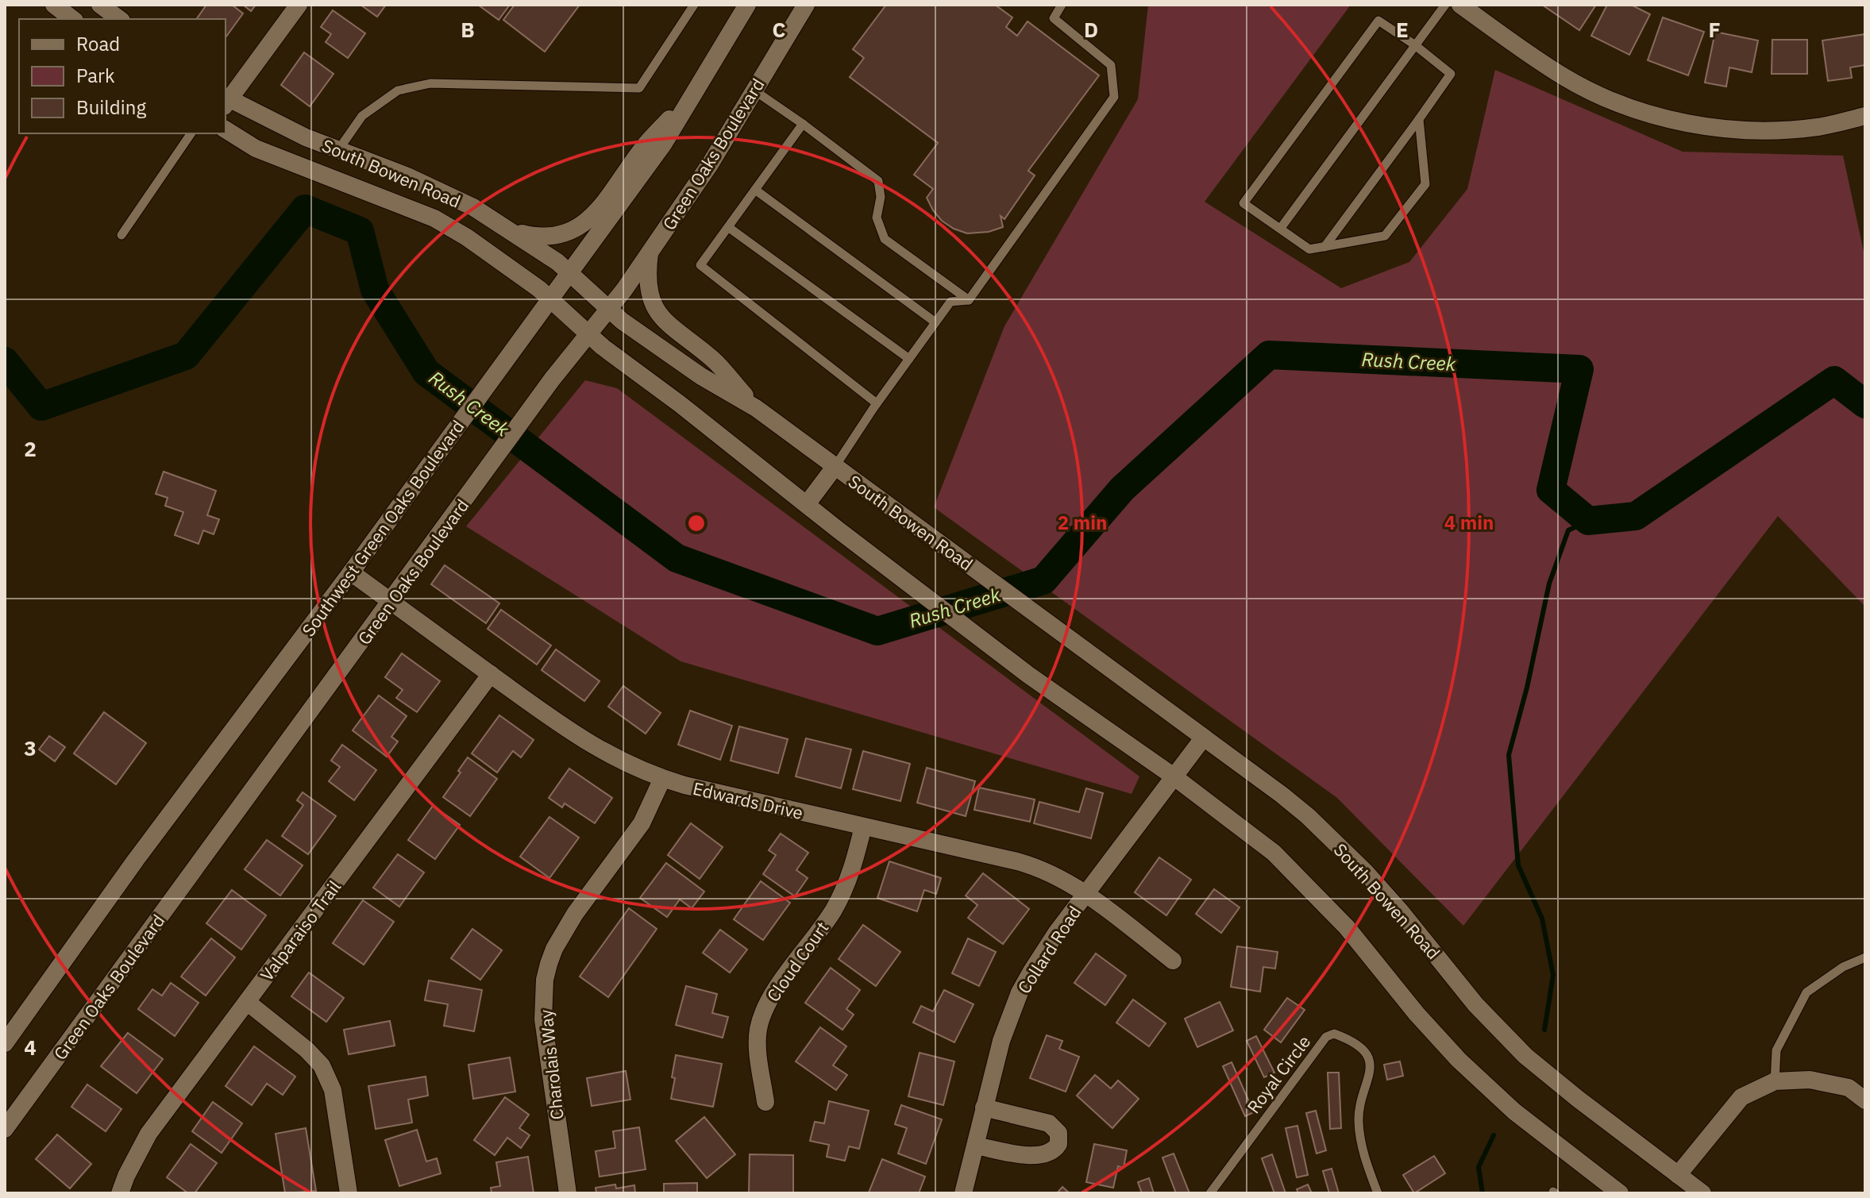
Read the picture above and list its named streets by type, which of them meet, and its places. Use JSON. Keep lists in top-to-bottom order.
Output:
{
  "streets": {
    "main road": [
      "Green Oaks Boulevard",
      "South Bowen Road",
      "Southwest Green Oaks Boulevard",
      "Edwards Drive",
      "Valparaiso Trail",
      "Collard Road",
      "Cloud Court",
      "Charolais Way"
    ],
    "lane": ["Royal Circle"]
  },
  "crossings": [
    ["Green Oaks Boulevard", "South Bowen Road"],
    ["Green Oaks Boulevard", "Edwards Drive"],
    ["South Bowen Road", "Southwest Green Oaks Boulevard"],
    ["South Bowen Road", "Collard Road"],
    ["Southwest Green Oaks Boulevard", "Edwards Drive"],
    ["Edwards Drive", "Valparaiso Trail"],
    ["Edwards Drive", "Collard Road"],
    ["Edwards Drive", "Cloud Court"],
    ["Edwards Drive", "Charolais Way"]
  ],
  "water": ["Rush Creek"],
  "legend": ["Road", "Park", "Building"],
  "grid": {
    "columns": [
      "B",
      "C",
      "D",
      "E",
      "F"
    ],
    "rows": ["2", "3", "4"]
  },
  "rings": ["2 min", "4 min"]
}
